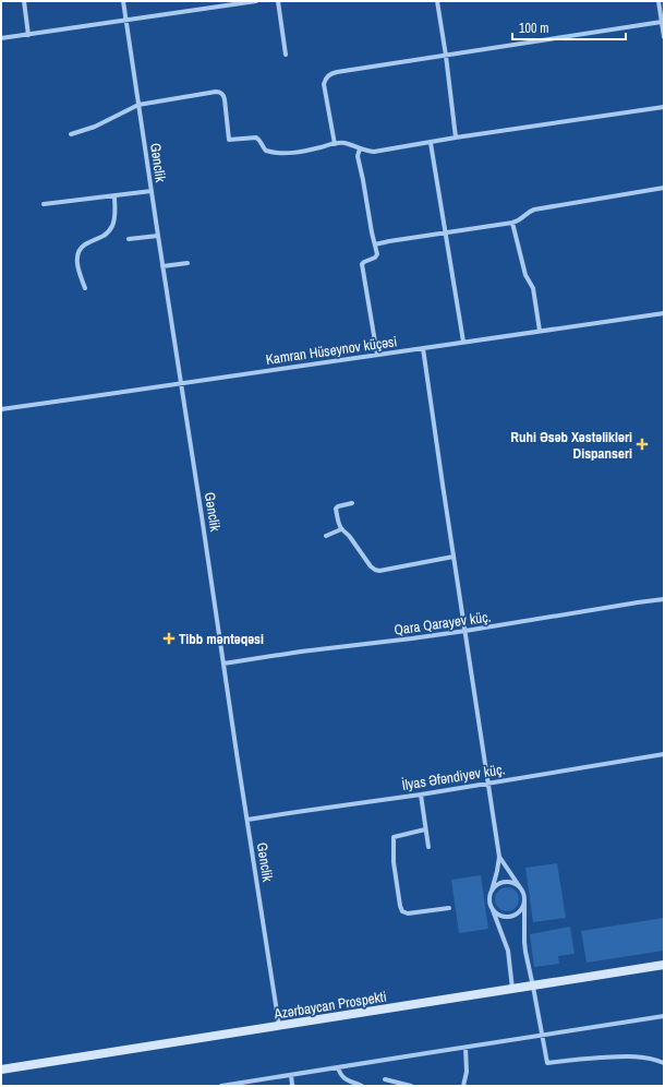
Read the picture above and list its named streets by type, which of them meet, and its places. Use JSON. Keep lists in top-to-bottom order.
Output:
{
  "streets": {
    "street": [
      "Gənclik",
      "Kamran Hüseynov küçəsi",
      "Qara Qarayev küç.",
      "İlyas Əfəndiyev küç.",
      "Azərbaycan Prospekti"
    ]
  },
  "crossings": [
    ["Gənclik", "Kamran Hüseynov küçəsi"],
    ["Gənclik", "Qara Qarayev küç."],
    ["Gənclik", "İlyas Əfəndiyev küç."],
    ["Gənclik", "Azərbaycan Prospekti"]
  ],
  "places": {
    "health": ["Ruhi Əsəb Xəstəlikləri Dispanseri", "Tibb məntəqəsi"]
  },
  "scale_bar": "100 m"
}
